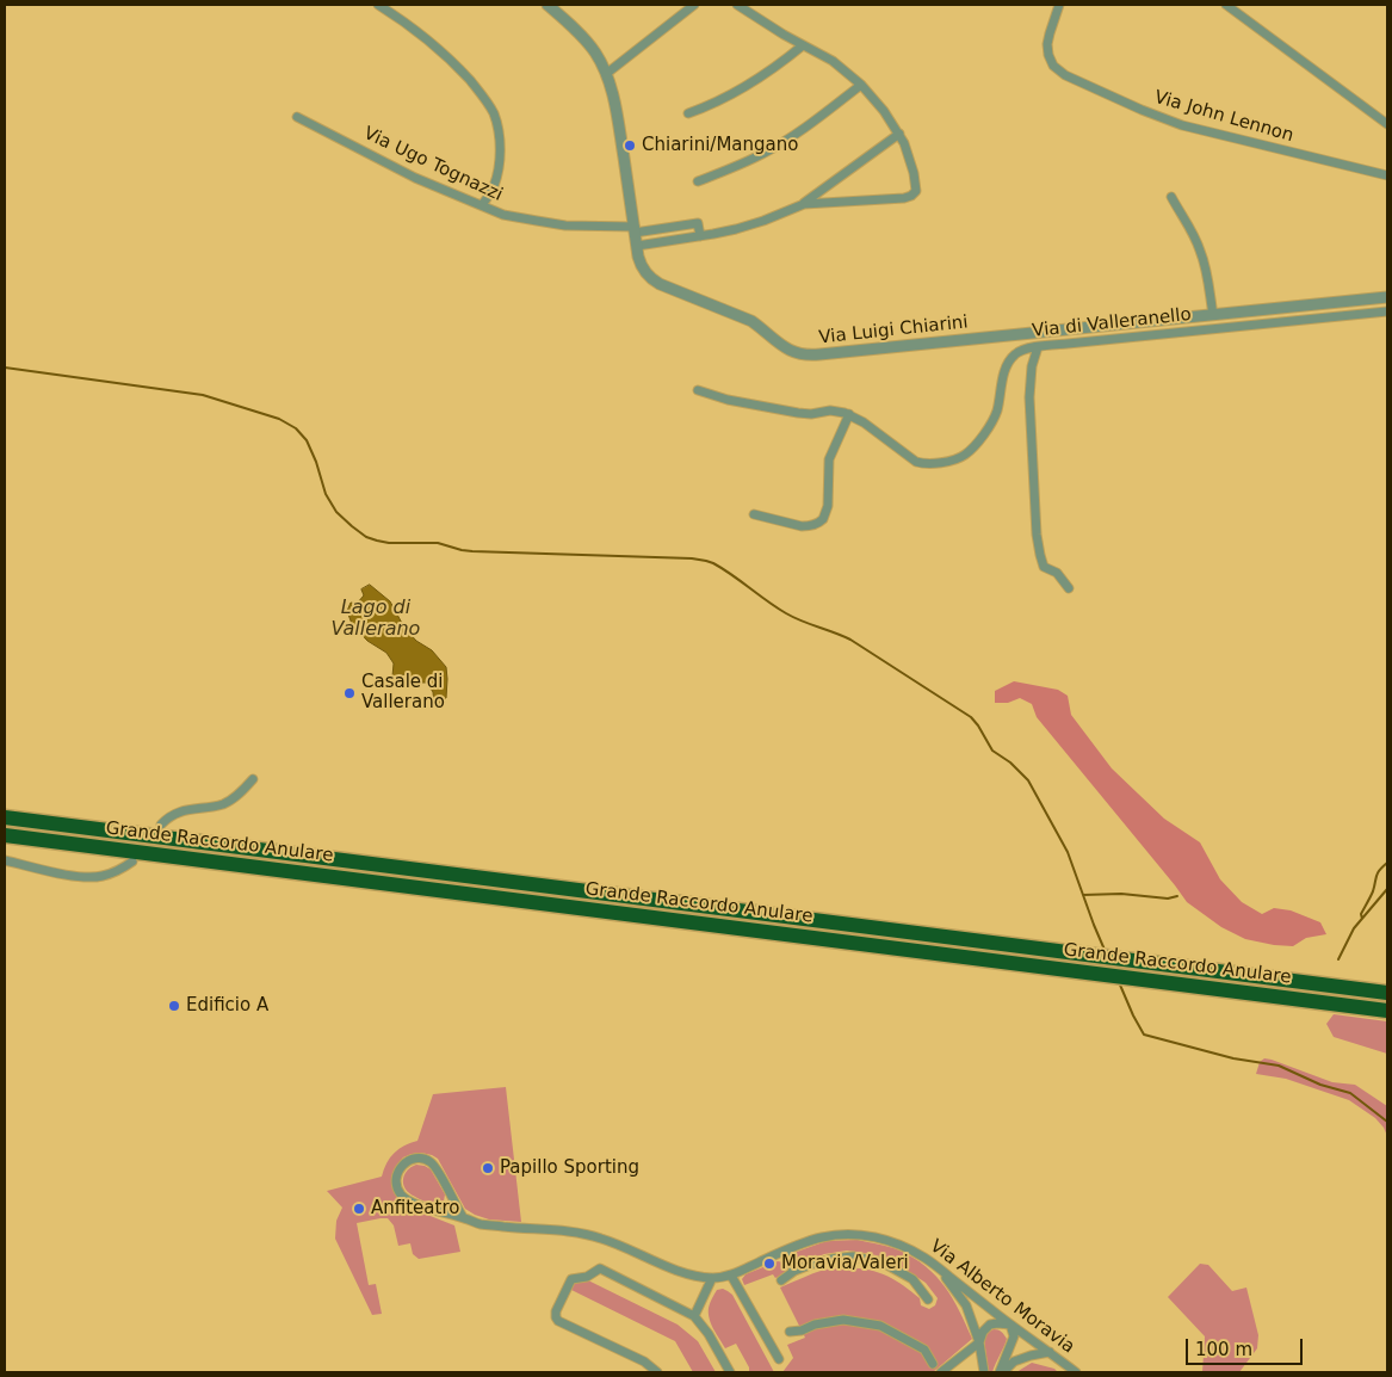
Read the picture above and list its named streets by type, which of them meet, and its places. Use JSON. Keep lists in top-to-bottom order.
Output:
{
  "streets": {
    "highway": ["Grande Raccordo Anulare"],
    "street": [
      "Via John Lennon",
      "Via Ugo Tognazzi",
      "Via di Valleranello",
      "Via Luigi Chiarini",
      "Via Alberto Moravia"
    ]
  },
  "crossings": [
    ["Via Ugo Tognazzi", "Via Luigi Chiarini"]
  ],
  "water": ["Lago di Vallerano"],
  "places": [
    "Chiarini/Mangano",
    "Casale di Vallerano",
    "Edificio A",
    "Papillo Sporting",
    "Anfiteatro",
    "Moravia/Valeri"
  ],
  "scale_bar": "100 m"
}
